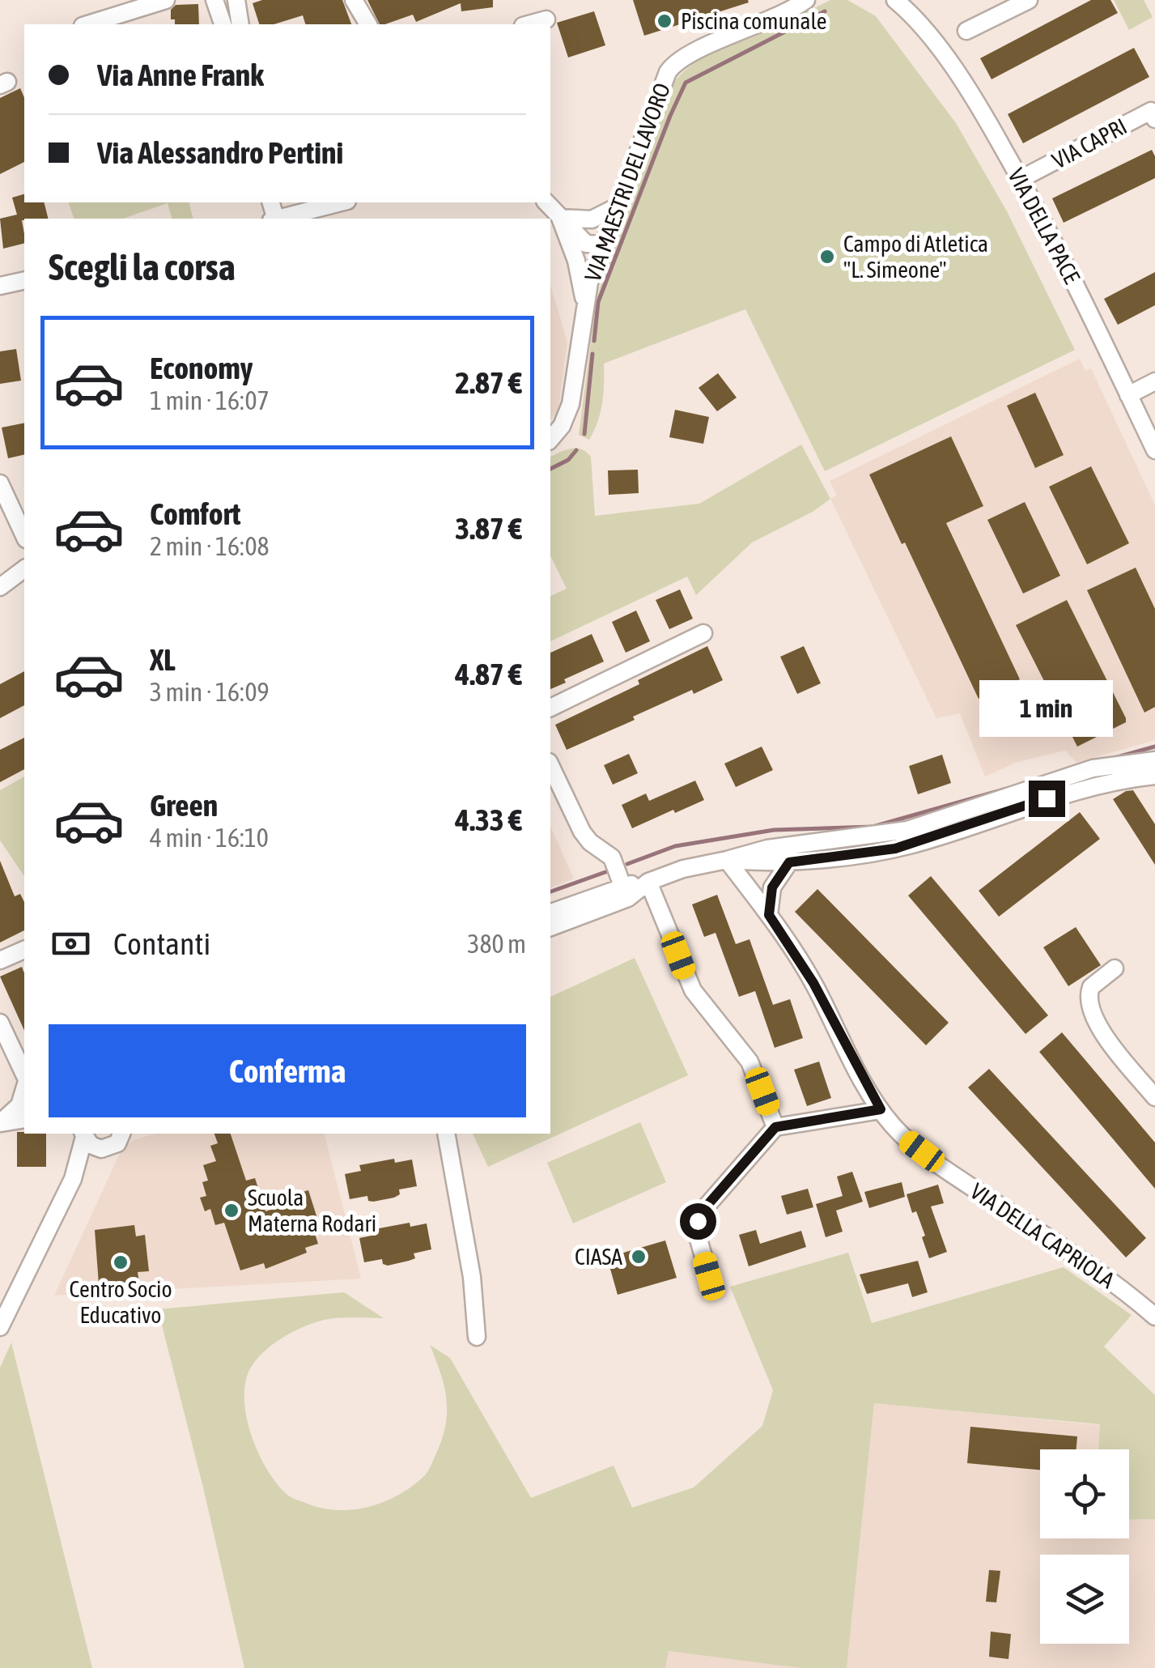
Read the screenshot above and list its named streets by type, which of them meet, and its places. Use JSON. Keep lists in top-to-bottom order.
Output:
{
  "streets": {
    "street": [
      "VIA CAPRI",
      "VIA MAESTRI DEL LAVORO",
      "VIA DELLA PACE",
      "VIA DELLA CAPRIOLA"
    ]
  },
  "crossings": [
    ["VIA CAPRI", "VIA DELLA PACE"]
  ],
  "places": [
    "Piscina comunale",
    "Campo di Atletica \"L. Simeone\"",
    "Scuola Materna Rodari",
    "CIASA",
    "Centro Socio Educativo"
  ],
  "page": {
    "banner": ["Via Anne Frank", "Via Alessandro Pertini"],
    "heading": "Scegli la corsa",
    "list": [
      {
        "name": "Economy",
        "note": "1 min · 16:07",
        "value": "2.87 €"
      },
      {
        "name": "Comfort",
        "note": "2 min · 16:08",
        "value": "3.87 €"
      },
      {
        "name": "XL",
        "note": "3 min · 16:09",
        "value": "4.87 €"
      },
      {
        "name": "Green",
        "note": "4 min · 16:10",
        "value": "4.33 €"
      }
    ],
    "bubble": "1 min",
    "pay": ["Contanti", "380 m"],
    "buttons": "Conferma"
  }
}
